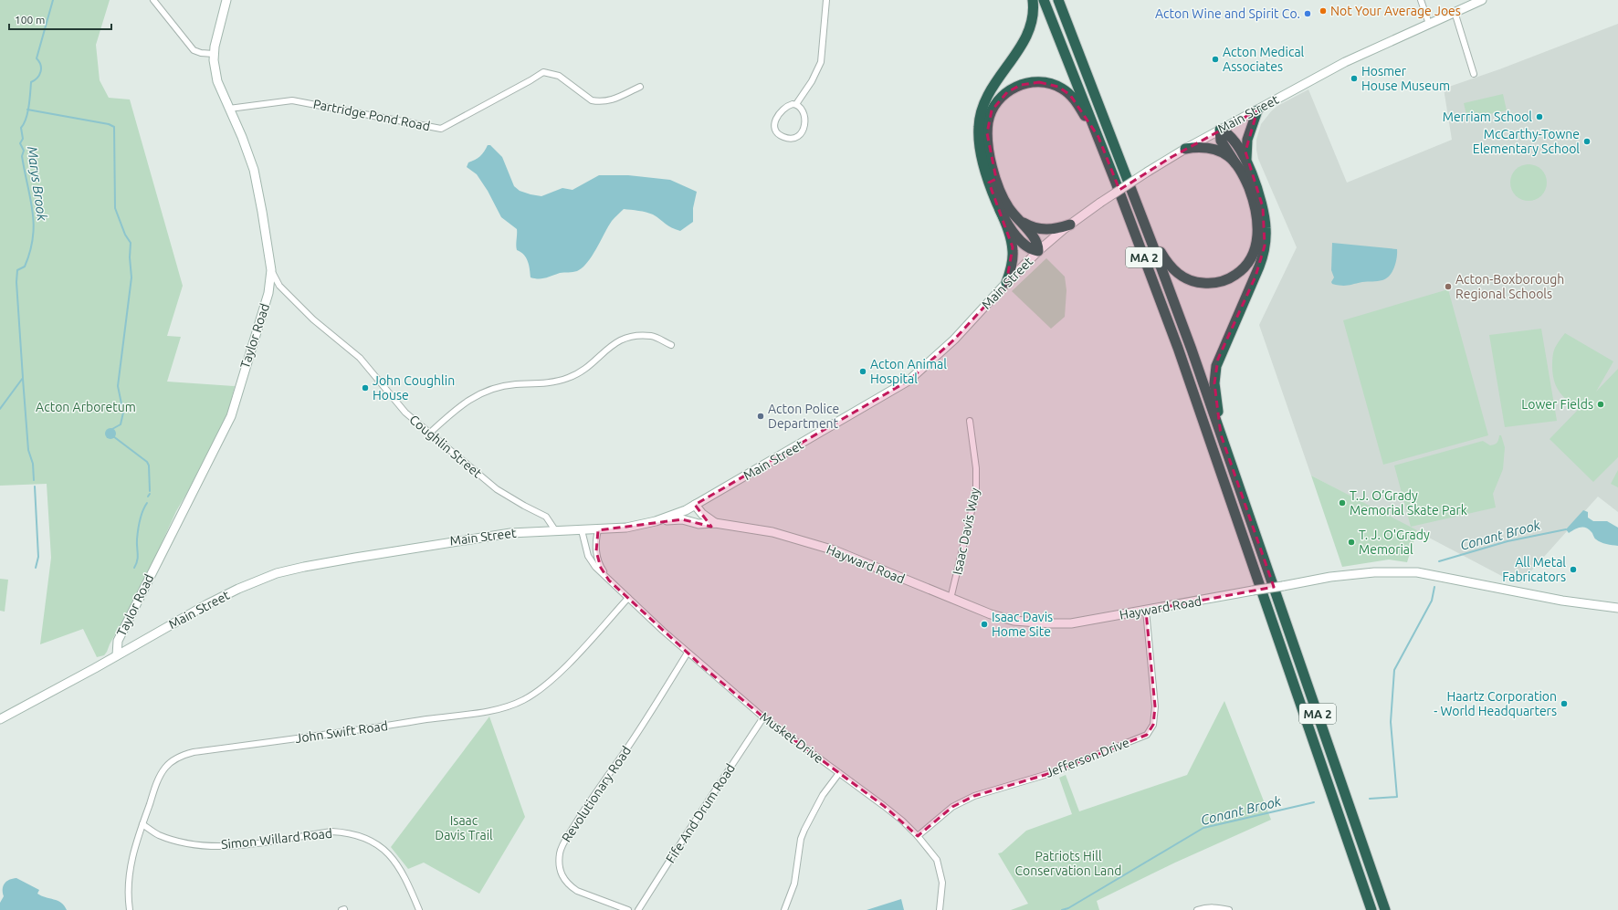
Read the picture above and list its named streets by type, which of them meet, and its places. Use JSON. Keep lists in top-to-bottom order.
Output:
{
  "streets": {
    "highway": ["MA 2"],
    "street": [
      "Main Street",
      "Partridge Pond Road",
      "Taylor Road",
      "Coughlin Street",
      "Isaac Davis Way",
      "Hayward Road",
      "John Swift Road",
      "Musket Drive",
      "Jefferson Drive",
      "Revolutionary Road",
      "Fife And Drum Road",
      "Simon Willard Road"
    ]
  },
  "crossings": [
    ["Main Street", "Taylor Road"],
    ["Main Street", "Coughlin Street"],
    ["Main Street", "Hayward Road"],
    ["Main Street", "Musket Drive"],
    ["Partridge Pond Road", "Taylor Road"],
    ["Taylor Road", "Coughlin Street"],
    ["Isaac Davis Way", "Hayward Road"],
    ["Hayward Road", "Jefferson Drive"],
    ["John Swift Road", "Musket Drive"],
    ["John Swift Road", "Simon Willard Road"],
    ["Musket Drive", "Jefferson Drive"],
    ["Musket Drive", "Revolutionary Road"],
    ["Musket Drive", "Fife And Drum Road"]
  ],
  "water": ["Marys Brook", "Conant Brook"],
  "parks": ["Acton Arboretum", "Isaac Davis Trail", "Patriots Hill Conservation Land"],
  "places": [
    "Not Your Average Joes",
    "Acton Wine and Spirit Co.",
    "Acton Medical Associates",
    "Hosmer House Museum",
    "Merriam School",
    "McCarthy-Towne Elementary School",
    "Acton-Boxborough Regional Schools",
    "Acton Animal Hospital",
    "John Coughlin House",
    "Lower Fields",
    "Acton Police Department",
    "T.J. O’Grady Memorial Skate Park",
    "T. J. O'Grady Memorial",
    "All Metal Fabricators",
    "Isaac Davis Home Site",
    "Haartz Corporation - World Headquarters"
  ],
  "scale_bar": "100 m"
}
